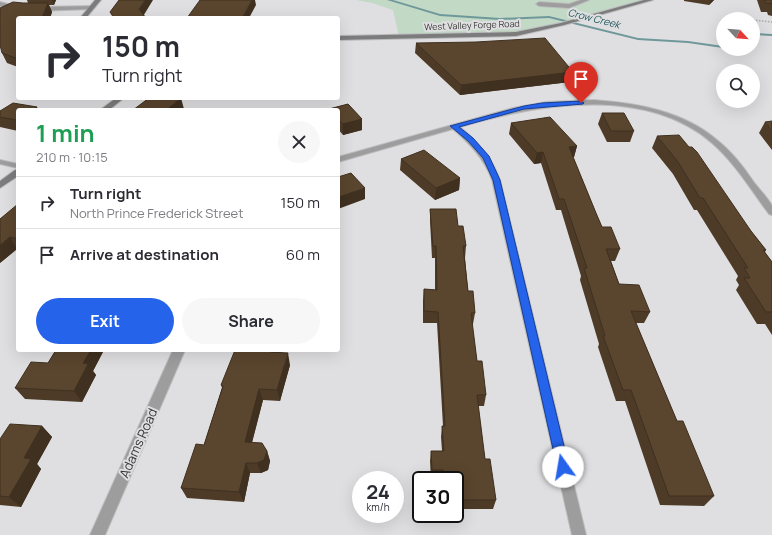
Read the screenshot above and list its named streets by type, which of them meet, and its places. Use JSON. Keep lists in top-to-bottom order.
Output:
{
  "streets": {
    "main road": ["West Valley Forge Road"],
    "street": ["Adams Road"]
  },
  "water": ["Crow Creek"],
  "north": "bottom right",
  "page": {
    "turn": ["150 m", "Turn right"],
    "heading": ["1 min", "210 m · 10:15"],
    "list": [
      {
        "name": "Turn right",
        "note": "North Prince Frederick Street",
        "value": "150 m"
      },
      {
        "name": "Arrive at destination",
        "value": "60 m"
      }
    ],
    "buttons": ["Exit", "Share"],
    "speed": "24 km/h",
    "limit": "30"
  }
}
